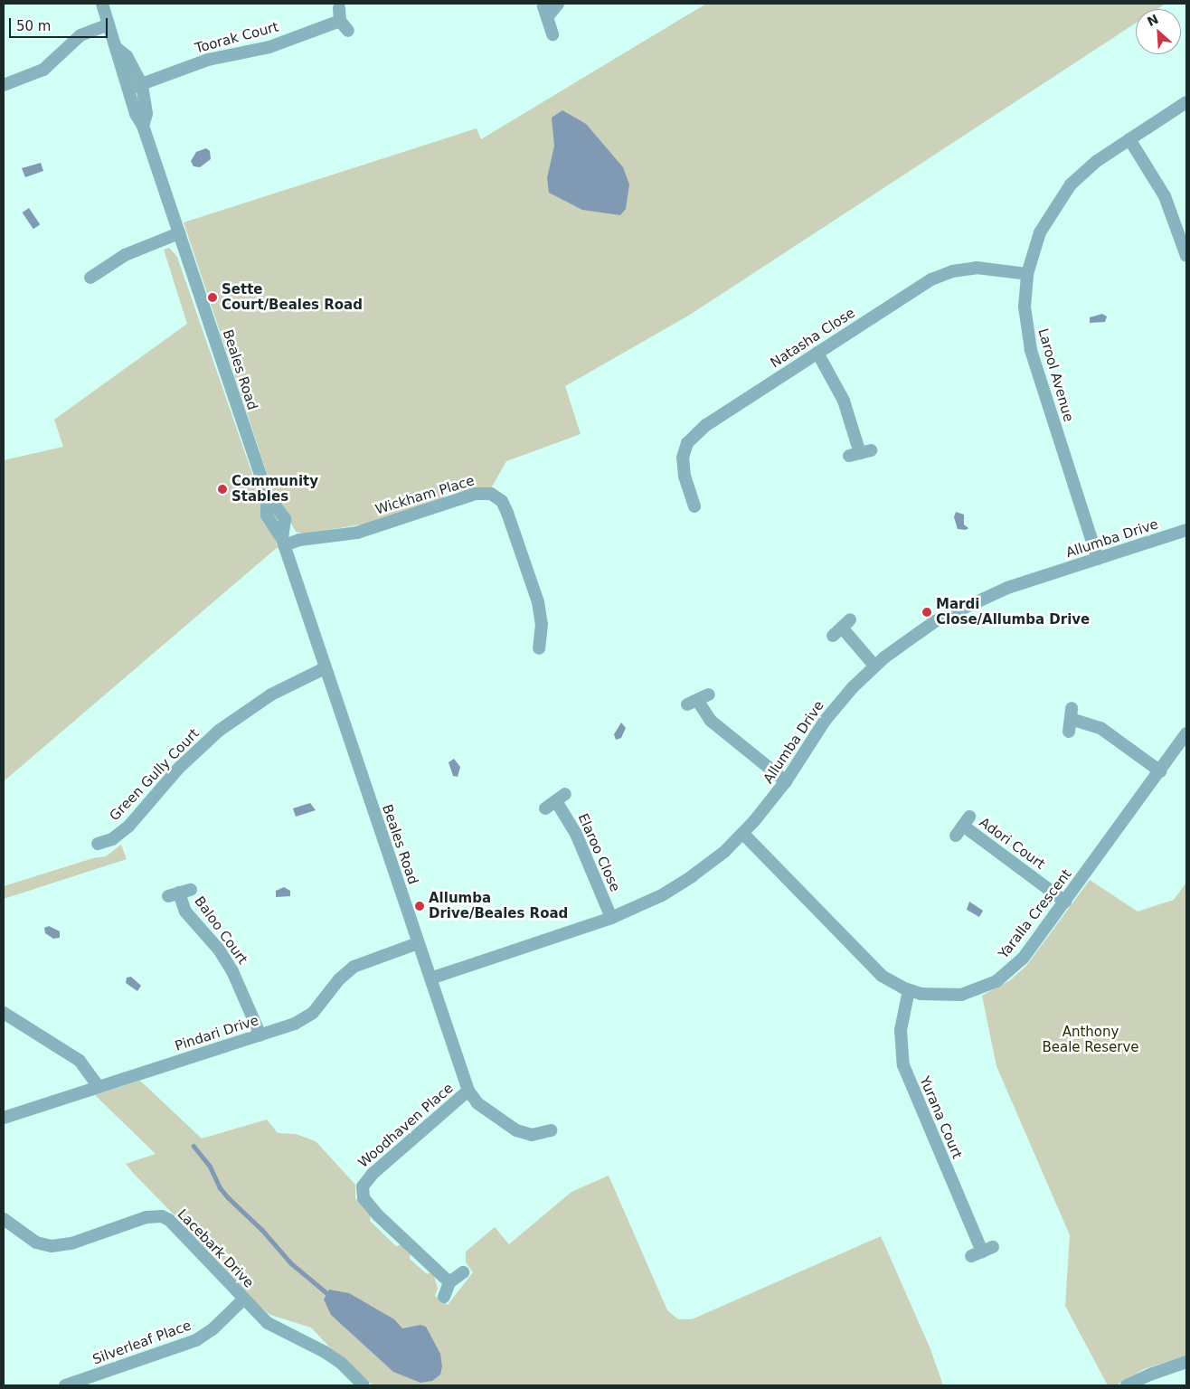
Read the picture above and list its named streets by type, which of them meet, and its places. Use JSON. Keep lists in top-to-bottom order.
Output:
{
  "streets": {
    "street": [
      "Toorak Court",
      "Natasha Close",
      "Beales Road",
      "Larool Avenue",
      "Wickham Place",
      "Allumba Drive",
      "Green Gully Court",
      "Adori Court",
      "Elaroo Close",
      "Yaralla Crescent",
      "Baloo Court",
      "Pindari Drive",
      "Yurana Court",
      "Woodhaven Place",
      "Lacebark Drive",
      "Silverleaf Place"
    ]
  },
  "crossings": [
    ["Toorak Court", "Beales Road"],
    ["Natasha Close", "Larool Avenue"],
    ["Beales Road", "Wickham Place"],
    ["Beales Road", "Allumba Drive"],
    ["Beales Road", "Green Gully Court"],
    ["Beales Road", "Pindari Drive"],
    ["Beales Road", "Woodhaven Place"],
    ["Larool Avenue", "Allumba Drive"],
    ["Allumba Drive", "Elaroo Close"],
    ["Allumba Drive", "Yaralla Crescent"],
    ["Adori Court", "Yaralla Crescent"],
    ["Yaralla Crescent", "Yurana Court"],
    ["Baloo Court", "Pindari Drive"],
    ["Lacebark Drive", "Silverleaf Place"]
  ],
  "parks": ["Anthony Beale Reserve"],
  "places": [
    "Sette Court/Beales Road",
    "Community Stables",
    "Mardi Close/Allumba Drive",
    "Allumba Drive/Beales Road"
  ],
  "scale_bar": "50 m",
  "north": "top left"
}
